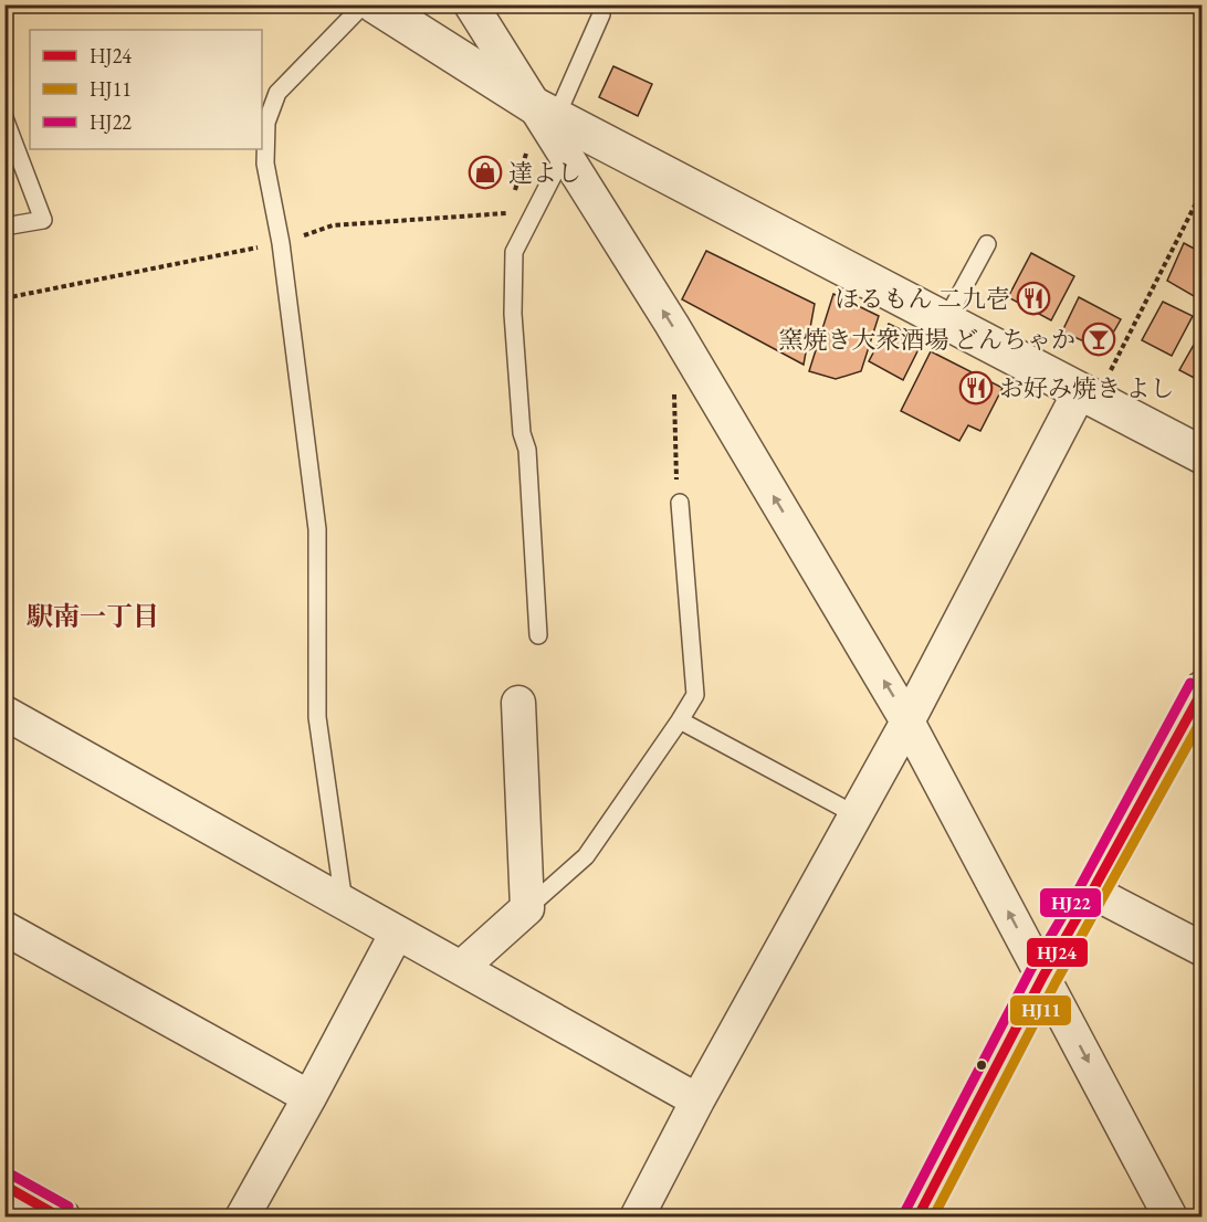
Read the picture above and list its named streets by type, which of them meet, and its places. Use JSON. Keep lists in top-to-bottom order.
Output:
{
  "districts": ["駅南一丁目"],
  "places": {
    "shop": ["達よし"],
    "restaurant": ["ほるもん 二九壱", "お好み焼き よし"],
    "bar": ["窯焼き大衆酒場 どんちゃか"]
  },
  "lines": ["transit line HJ22", "transit line HJ24", "transit line HJ11"],
  "legend": ["HJ24", "HJ11", "HJ22"]
}
